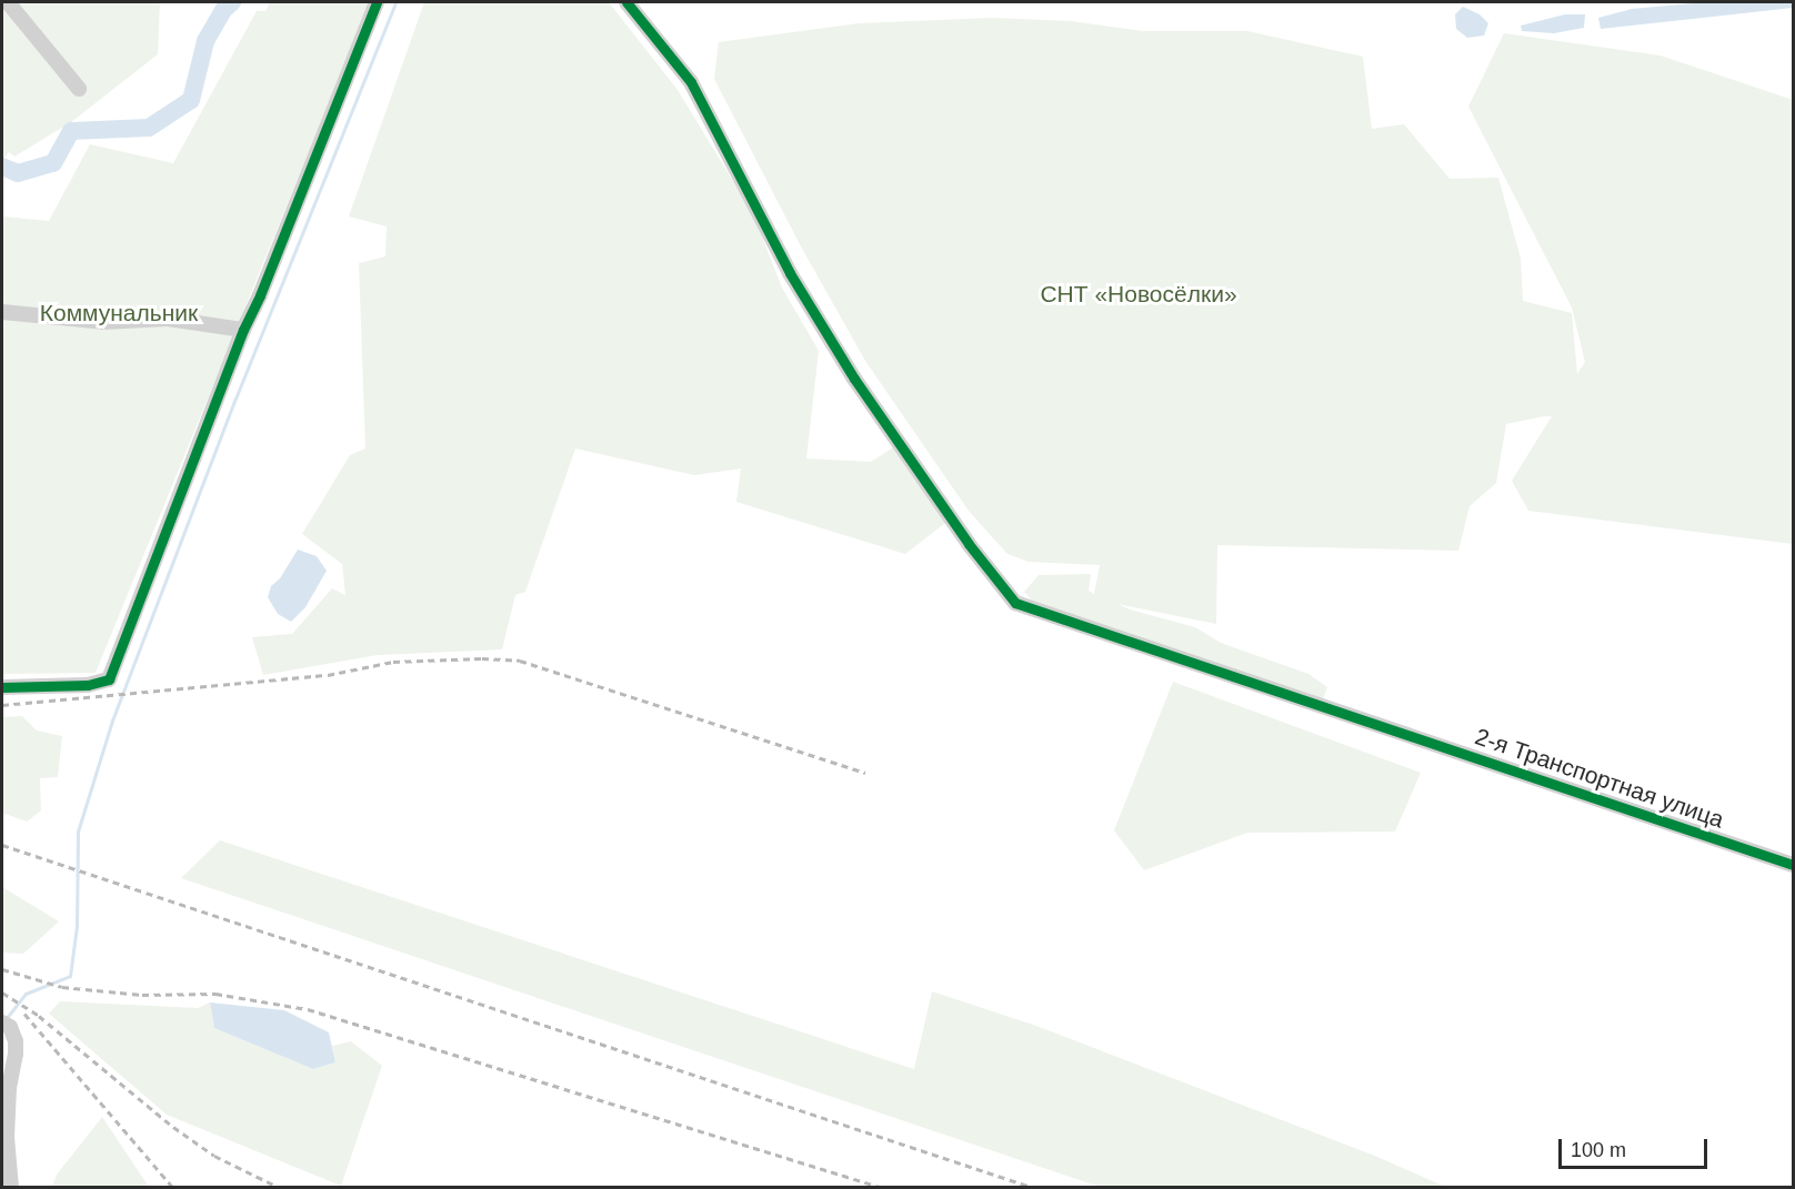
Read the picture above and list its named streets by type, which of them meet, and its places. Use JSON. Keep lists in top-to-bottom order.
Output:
{
  "streets": {
    "street": ["2-я Транспортная улица"]
  },
  "parks": ["СНТ «Новосёлки»", "Коммунальник"],
  "scale_bar": "100 m"
}
